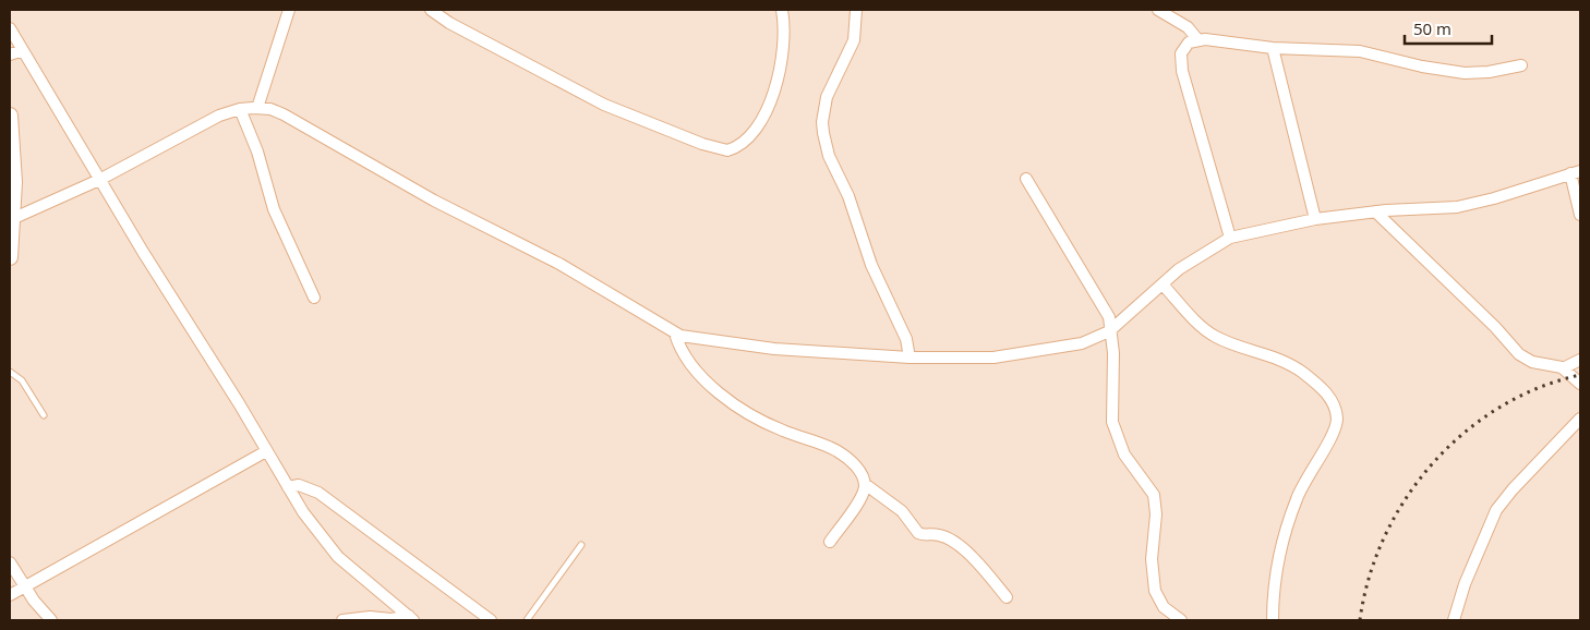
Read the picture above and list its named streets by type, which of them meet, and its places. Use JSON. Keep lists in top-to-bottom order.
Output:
{
  "scale_bar": "50 m"
}
